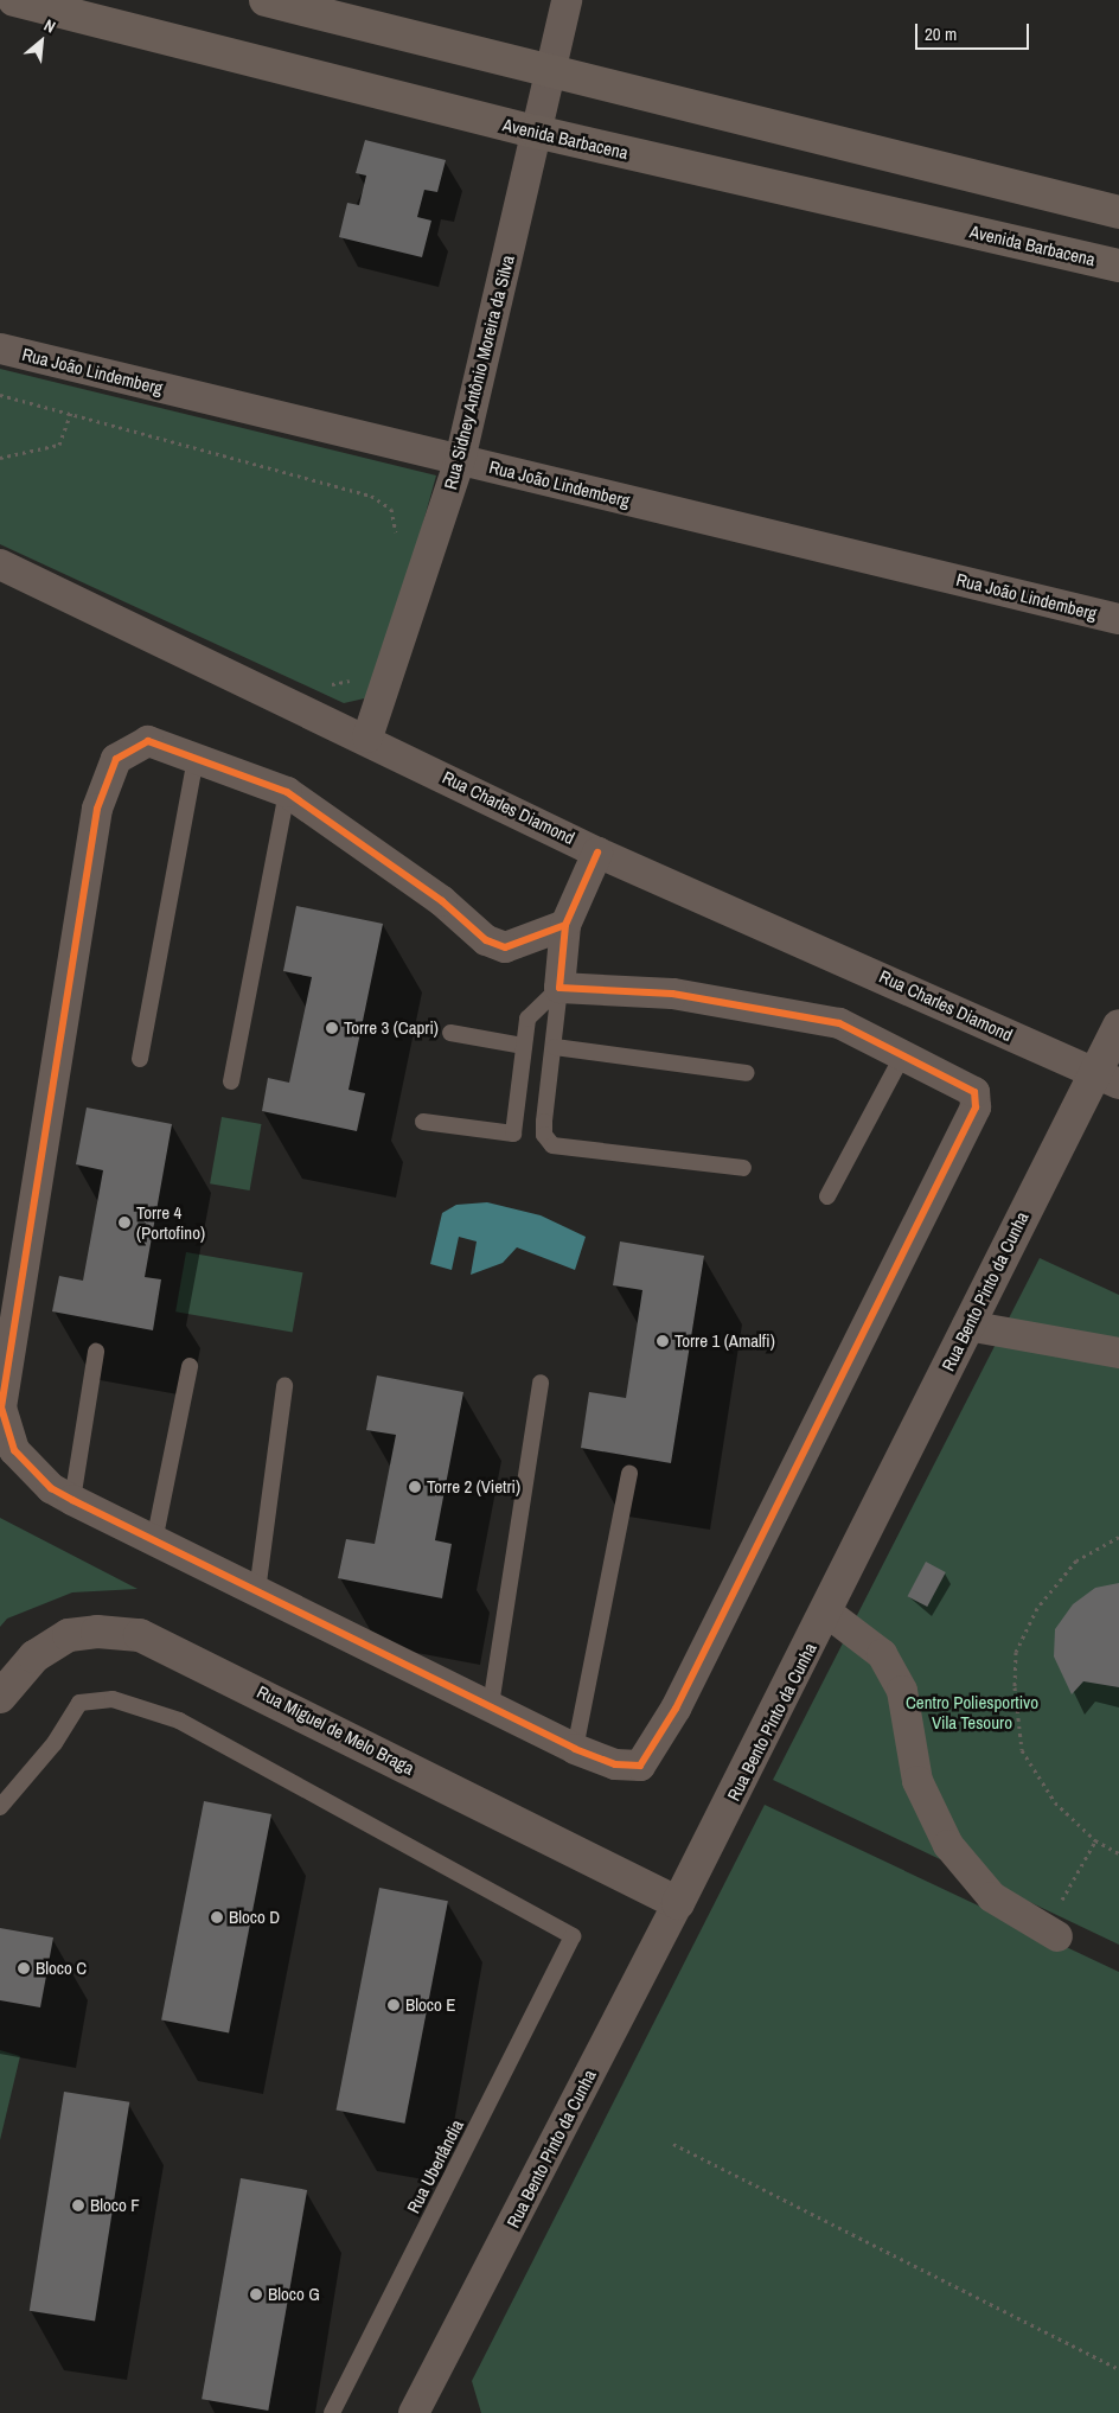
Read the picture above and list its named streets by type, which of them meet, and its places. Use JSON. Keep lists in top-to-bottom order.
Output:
{
  "streets": {
    "main road": ["Avenida Barbacena"],
    "street": [
      "Rua João Lindemberg",
      "Rua Sidney Antônio Moreira da Silva",
      "Rua Charles Diamond",
      "Rua Bento Pinto da Cunha",
      "Rua Miguel de Melo Braga"
    ],
    "lane": ["Rua Uberlândia"]
  },
  "crossings": [
    ["Avenida Barbacena", "Rua Sidney Antônio Moreira da Silva"],
    ["Rua João Lindemberg", "Rua Sidney Antônio Moreira da Silva"],
    ["Rua Sidney Antônio Moreira da Silva", "Rua Charles Diamond"],
    ["Rua Charles Diamond", "Rua Bento Pinto da Cunha"],
    ["Rua Bento Pinto da Cunha", "Rua Miguel de Melo Braga"]
  ],
  "parks": ["Centro Poliesportivo Vila Tesouro"],
  "places": [
    "Torre 3 (Capri)",
    "Torre 4 (Portofino)",
    "Torre 1 (Amalfi)",
    "Torre 2 (Vietri)",
    "Bloco D",
    "Bloco C",
    "Bloco E",
    "Bloco F",
    "Bloco G"
  ],
  "scale_bar": "20 m",
  "north": "top right"
}
